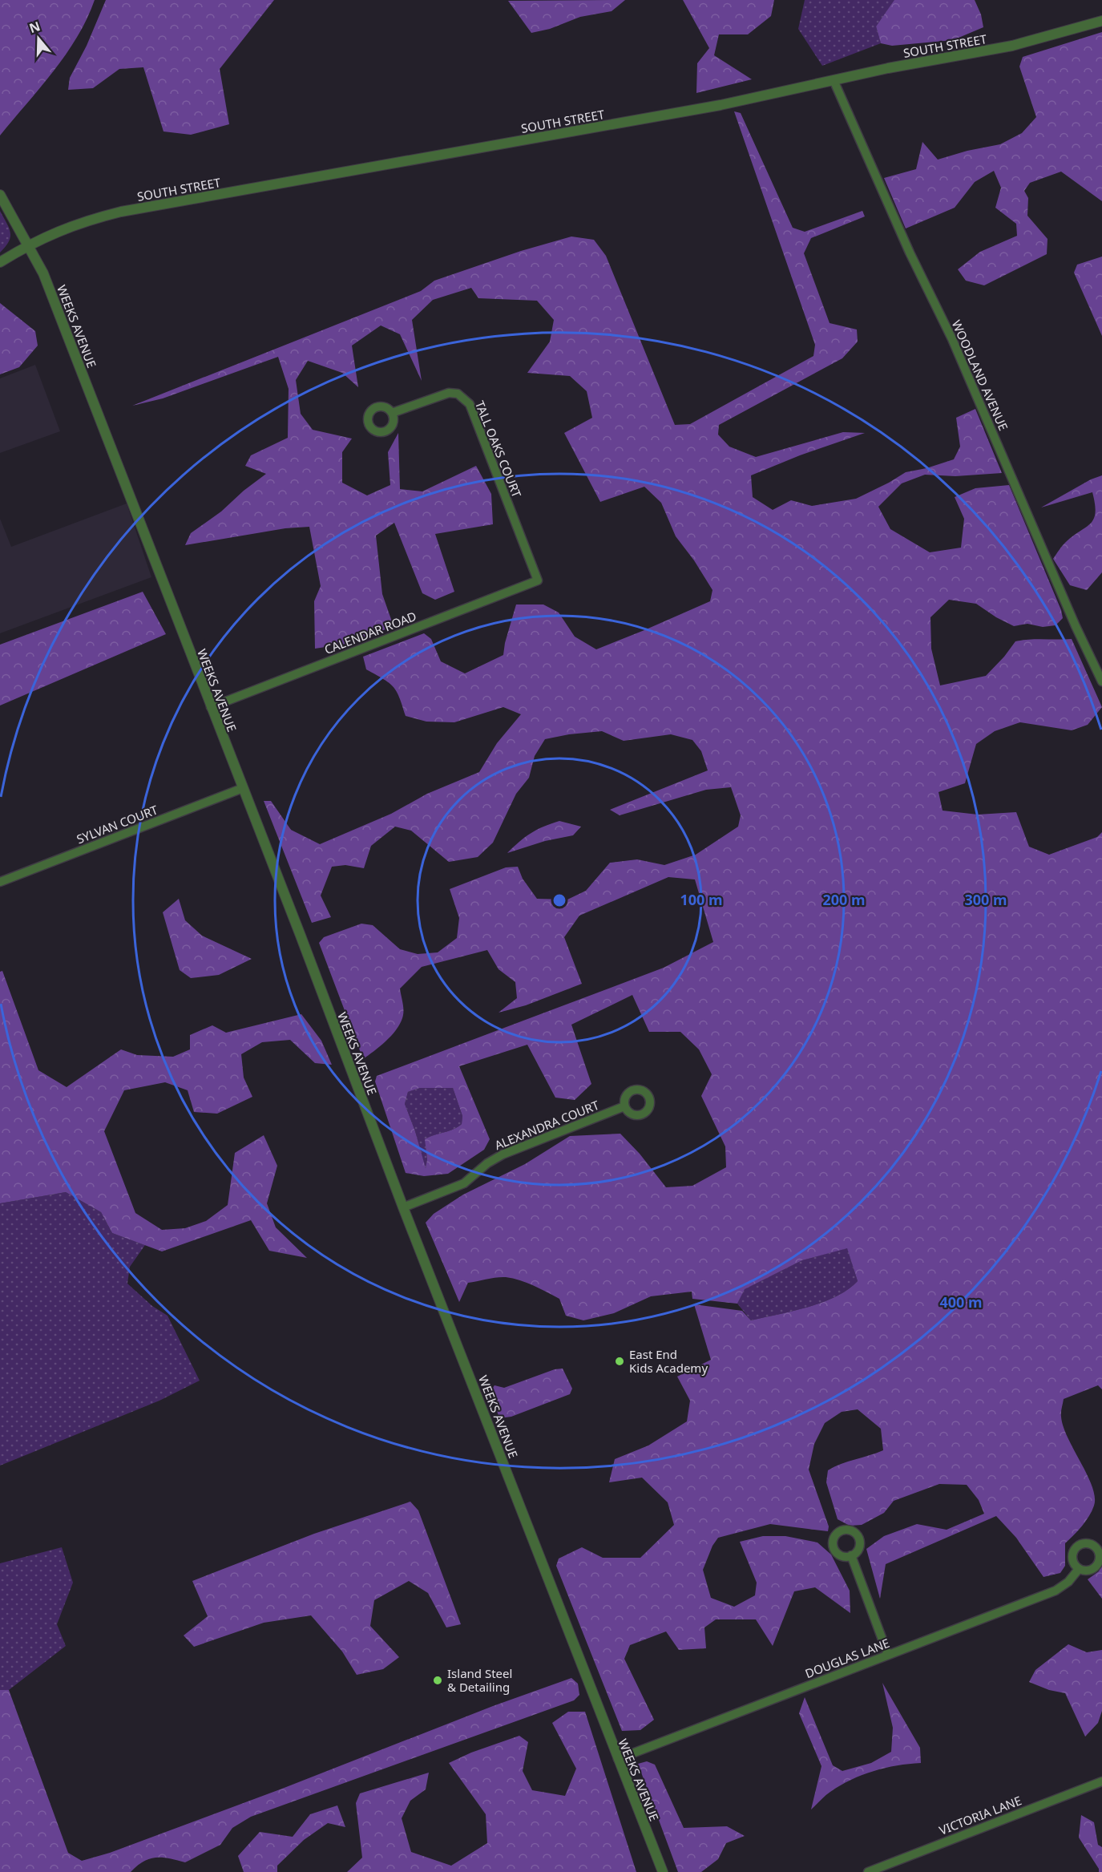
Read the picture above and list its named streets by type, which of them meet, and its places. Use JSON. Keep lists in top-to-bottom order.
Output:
{
  "streets": {
    "street": [
      "SOUTH STREET",
      "WEEKS AVENUE",
      "WOODLAND AVENUE",
      "TALL OAKS COURT",
      "CALENDAR ROAD",
      "SYLVAN COURT",
      "ALEXANDRA COURT",
      "DOUGLAS LANE",
      "VICTORIA LANE"
    ]
  },
  "crossings": [
    ["SOUTH STREET", "WEEKS AVENUE"],
    ["SOUTH STREET", "WOODLAND AVENUE"],
    ["WEEKS AVENUE", "CALENDAR ROAD"],
    ["WEEKS AVENUE", "SYLVAN COURT"],
    ["WEEKS AVENUE", "ALEXANDRA COURT"],
    ["WEEKS AVENUE", "DOUGLAS LANE"],
    ["TALL OAKS COURT", "CALENDAR ROAD"]
  ],
  "places": ["East End Kids Academy", "Island Steel & Detailing"],
  "north": "top",
  "rings": [
    "100 m",
    "200 m",
    "300 m",
    "400 m"
  ]
}
